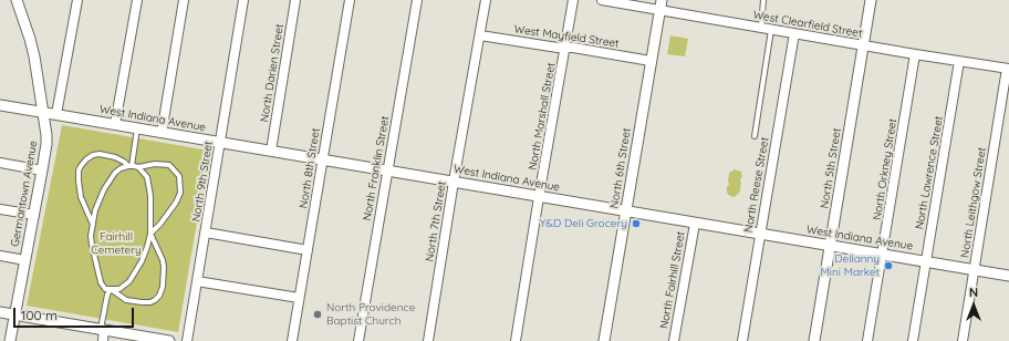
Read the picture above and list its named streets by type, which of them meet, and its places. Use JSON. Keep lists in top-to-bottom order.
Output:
{
  "streets": {
    "street": [
      "West Clearfield Street",
      "West Mayfield Street",
      "North Darien Street",
      "North Marshall Street",
      "West Indiana Avenue",
      "North 8th Street",
      "North Franklin Street",
      "North 6th Street",
      "North 5th Street",
      "North Orkney Street",
      "North Lawrence Street",
      "North 9th Street",
      "North Reese Street",
      "Germantown Avenue",
      "North Leithgow Street",
      "North 7th Street",
      "North Fairhill Street"
    ]
  },
  "crossings": [
    ["West Clearfield Street", "North 6th Street"],
    ["West Clearfield Street", "North 5th Street"],
    ["West Clearfield Street", "North Orkney Street"],
    ["West Clearfield Street", "North Lawrence Street"],
    ["West Clearfield Street", "North Reese Street"],
    ["West Clearfield Street", "North Leithgow Street"],
    ["West Mayfield Street", "North Marshall Street"],
    ["West Mayfield Street", "North 6th Street"],
    ["West Mayfield Street", "North 7th Street"],
    ["North Darien Street", "West Indiana Avenue"],
    ["North Marshall Street", "West Indiana Avenue"],
    ["West Indiana Avenue", "North 8th Street"],
    ["West Indiana Avenue", "North Franklin Street"],
    ["West Indiana Avenue", "North 6th Street"],
    ["West Indiana Avenue", "North 5th Street"],
    ["West Indiana Avenue", "North Orkney Street"],
    ["West Indiana Avenue", "North Lawrence Street"],
    ["West Indiana Avenue", "North 9th Street"],
    ["West Indiana Avenue", "North Reese Street"],
    ["West Indiana Avenue", "Germantown Avenue"],
    ["West Indiana Avenue", "North Leithgow Street"],
    ["West Indiana Avenue", "North 7th Street"],
    ["West Indiana Avenue", "North Fairhill Street"]
  ],
  "parks": ["Fairhill Cemetery"],
  "places": ["Y&D Deli Grocery", "Dellanny Mini Market", "North Providence Baptist Church"],
  "scale_bar": "100 m",
  "north": "top"
}
